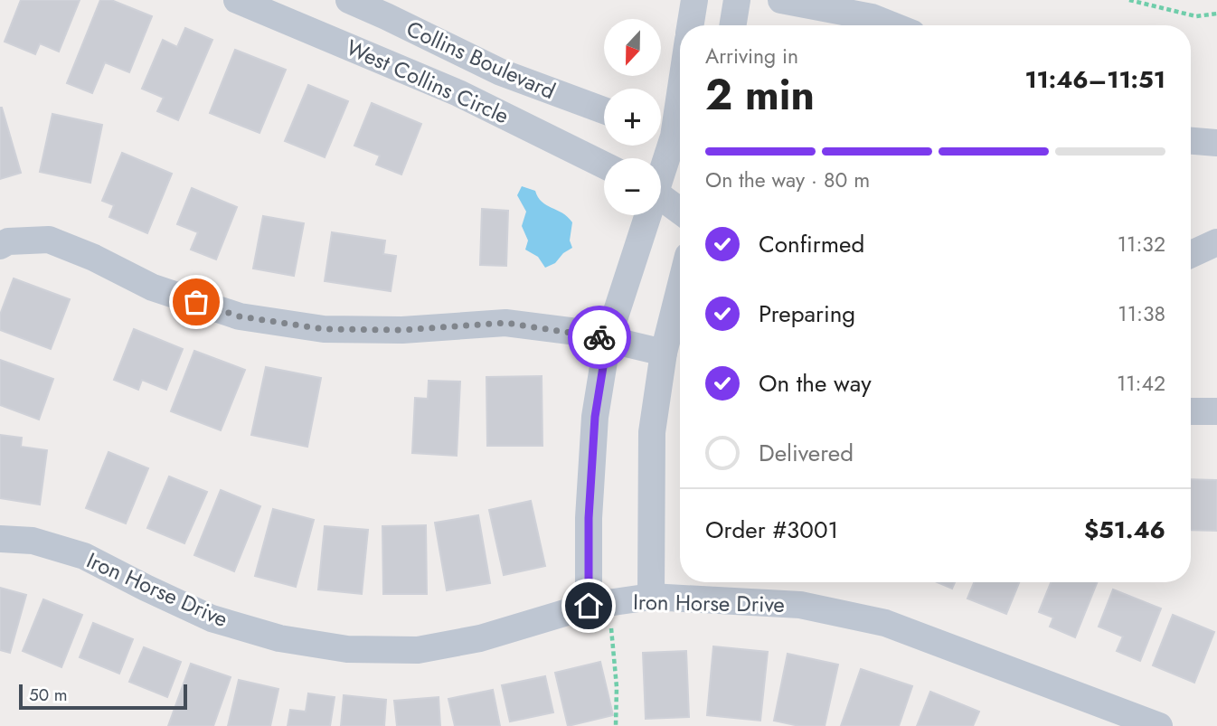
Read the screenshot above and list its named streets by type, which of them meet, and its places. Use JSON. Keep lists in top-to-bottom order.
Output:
{
  "streets": {
    "street": ["Collins Boulevard", "West Collins Circle", "Iron Horse Drive"]
  },
  "scale_bar": "50 m",
  "north": "bottom",
  "page": {
    "map_buttons": ["+", "−"],
    "heading": ["2 min", "Arriving in", "11:46–11:51"],
    "panel": ["Order #3001", "$51.46"],
    "bar": "On the way · 80 m",
    "list": [
      ["Confirmed", "11:32"],
      ["Preparing", "11:38"],
      ["On the way", "11:42"],
      "Delivered"
    ],
    "scale": "50 m"
  }
}
